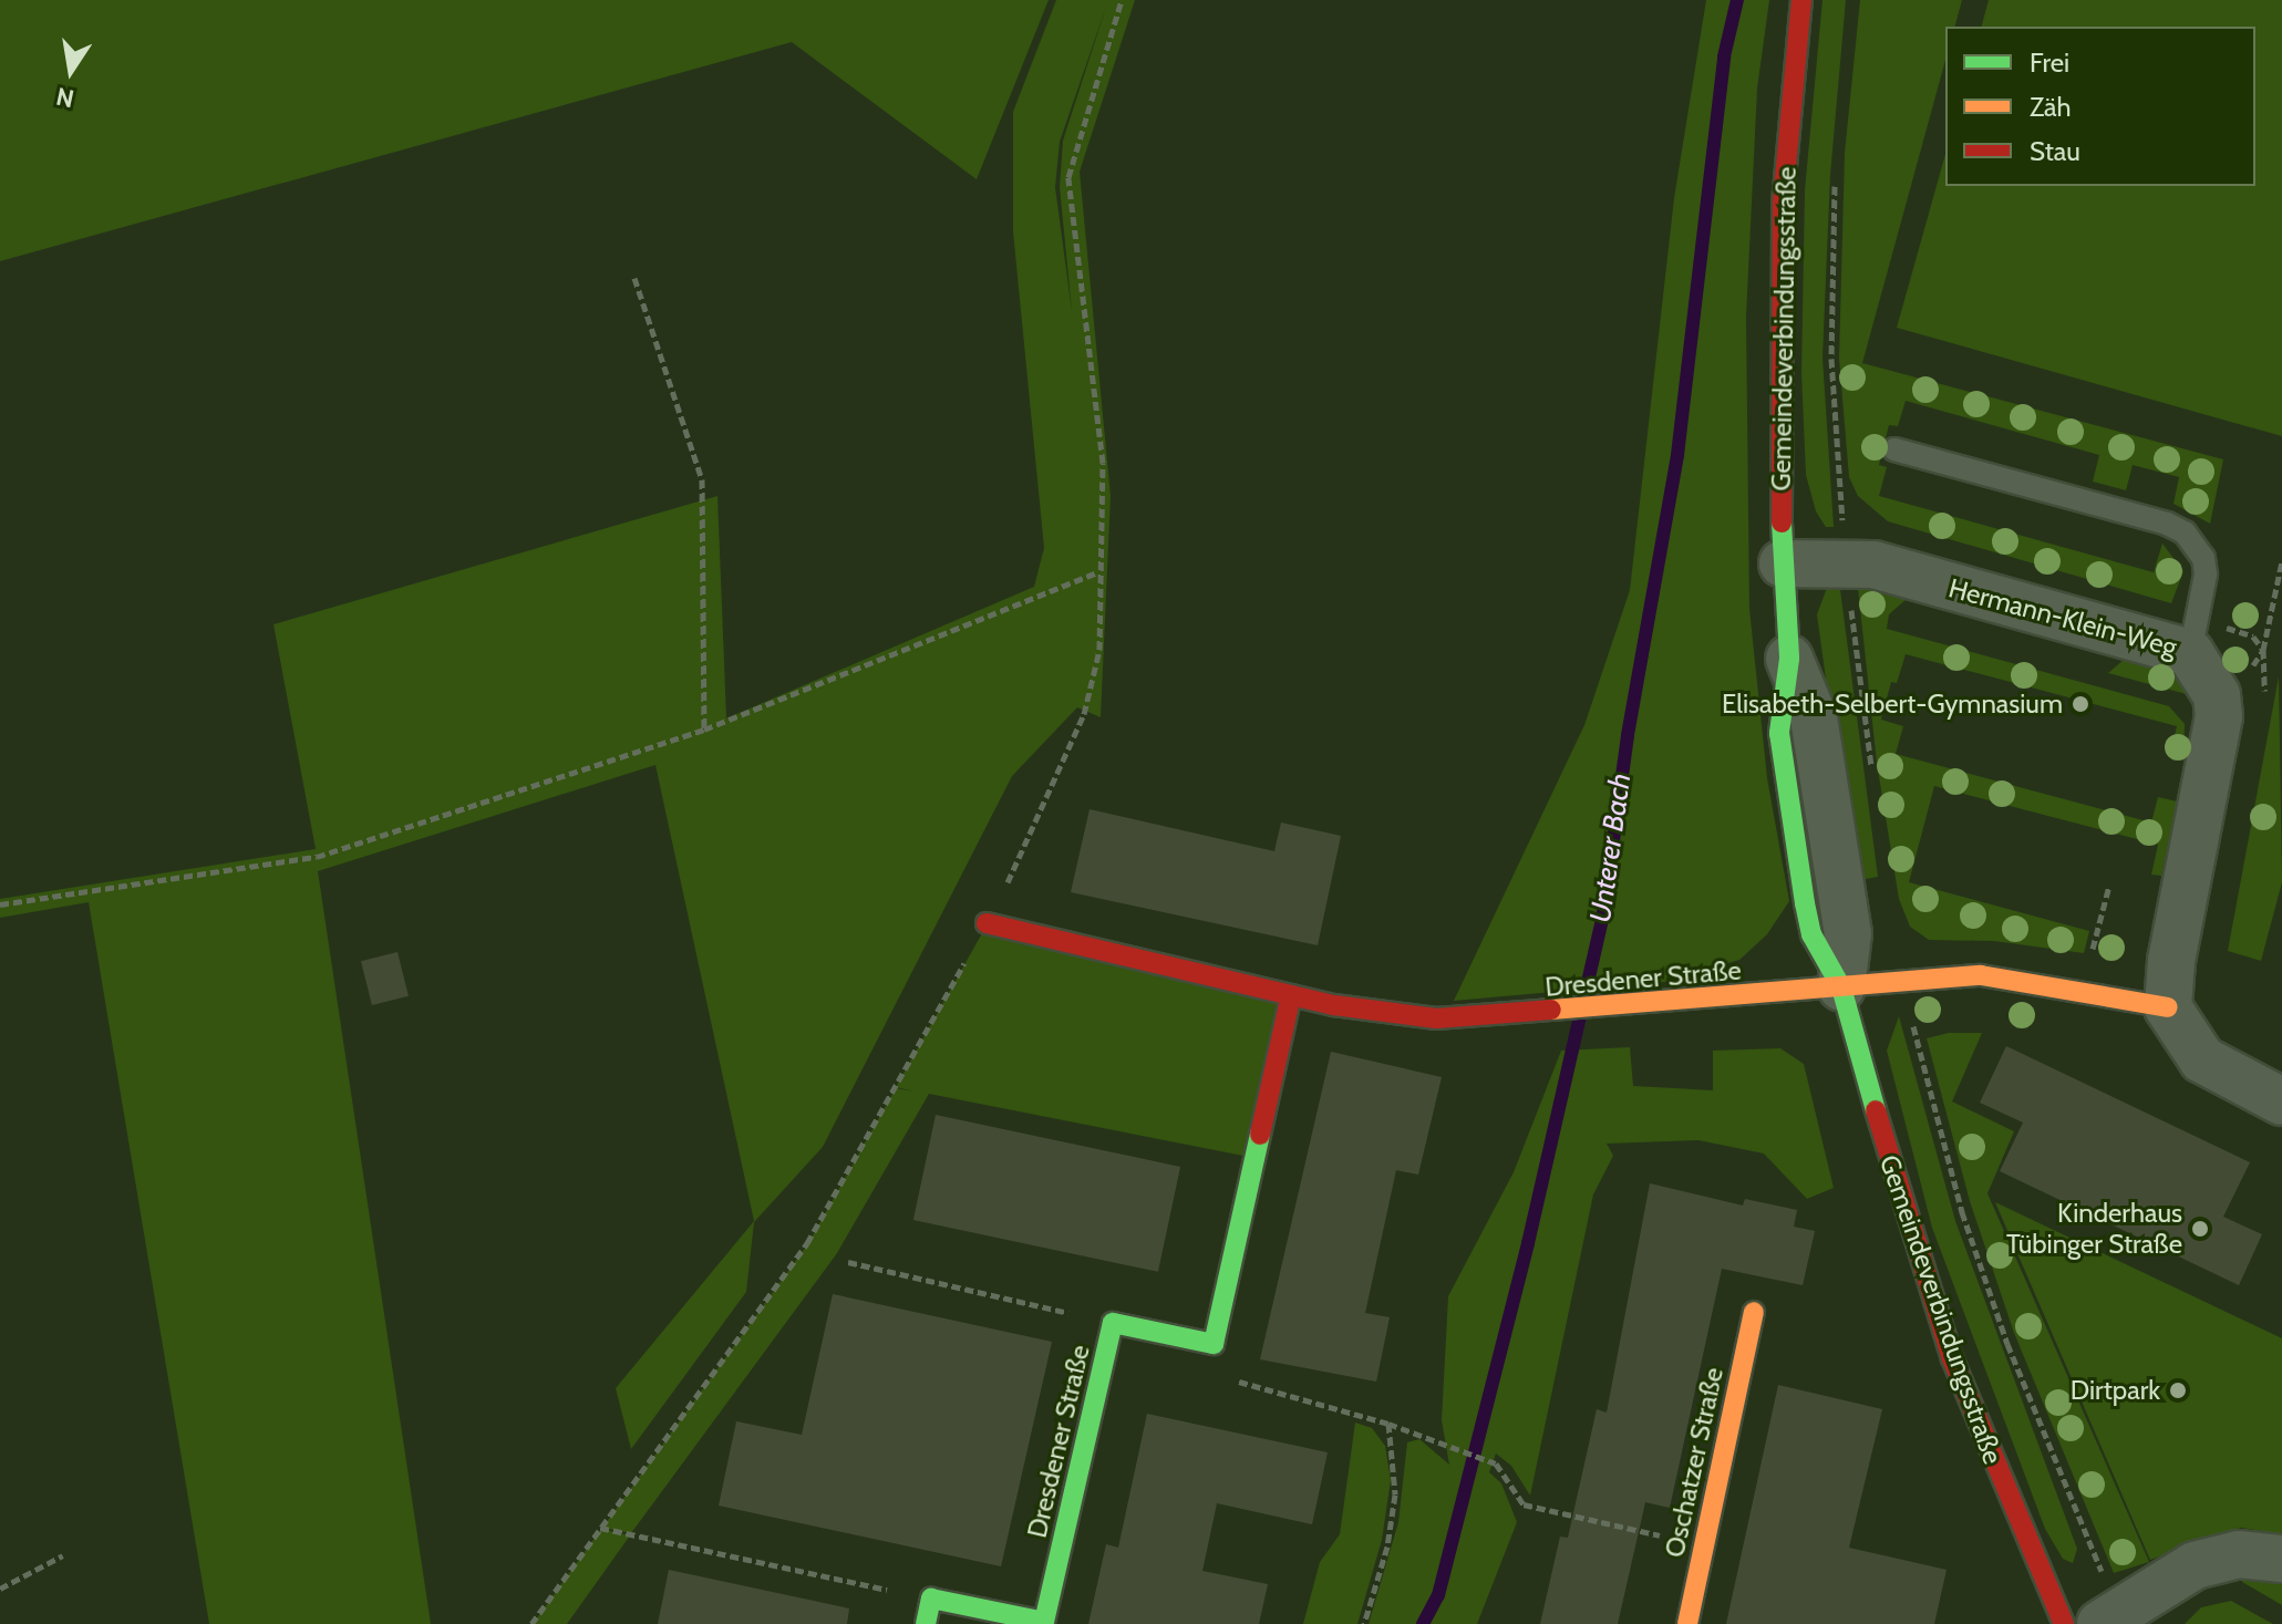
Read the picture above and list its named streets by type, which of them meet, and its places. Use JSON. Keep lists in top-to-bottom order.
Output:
{
  "streets": {
    "street": [
      "Gemeindeverbindungsstraße",
      "Hermann-Klein-Weg",
      "Dresdener Straße",
      "Oschatzer Straße"
    ]
  },
  "crossings": [
    ["Gemeindeverbindungsstraße", "Hermann-Klein-Weg"],
    ["Gemeindeverbindungsstraße", "Dresdener Straße"]
  ],
  "water": ["Unterer Bach"],
  "places": ["Elisabeth-Selbert-Gymnasium", "Kinderhaus Tübinger Straße", "Dirtpark"],
  "legend": ["Frei", "Zäh", "Stau"],
  "north": "bottom"
}
